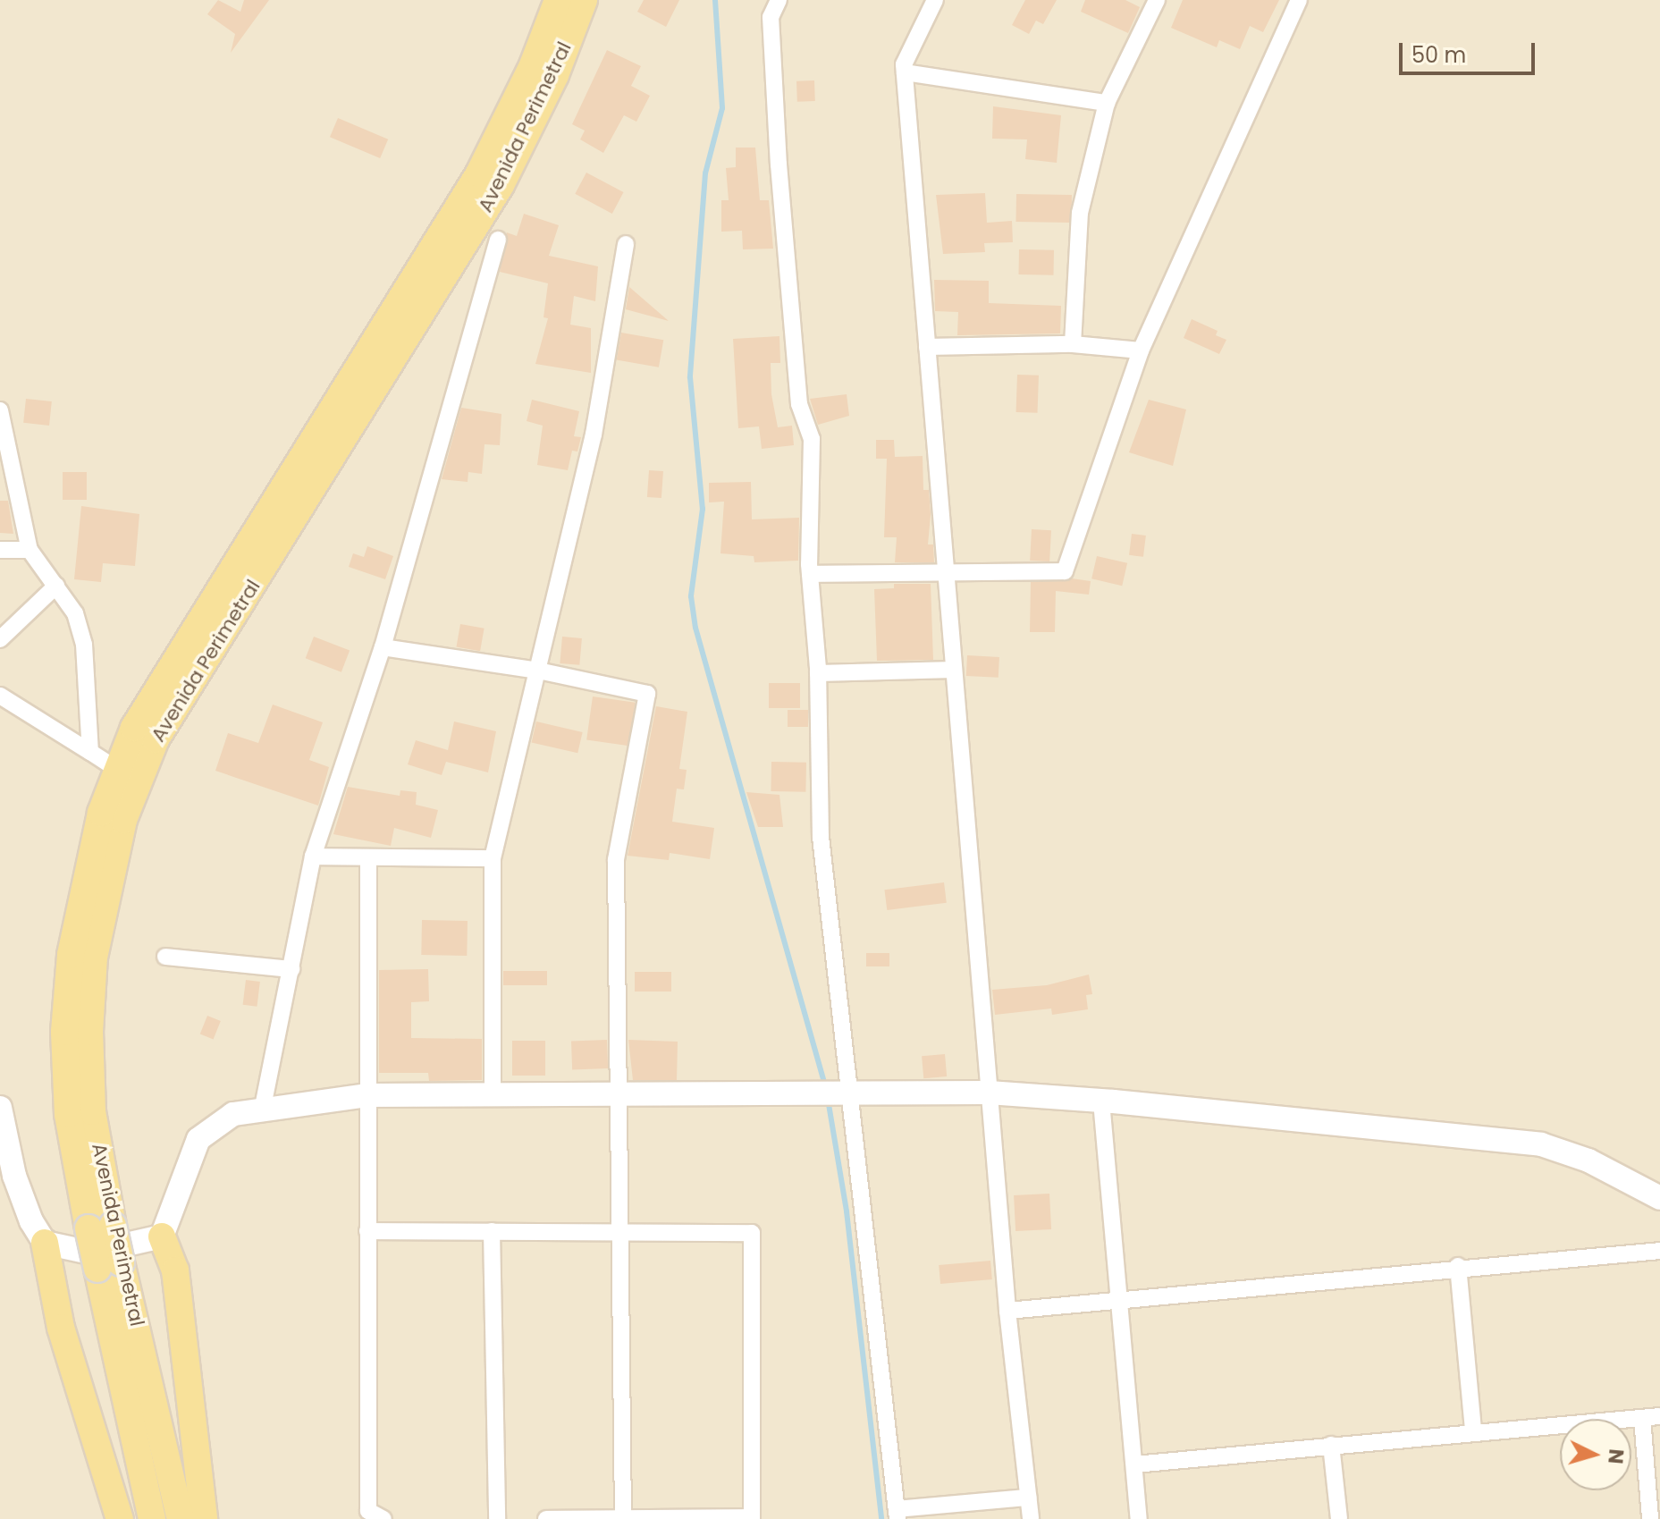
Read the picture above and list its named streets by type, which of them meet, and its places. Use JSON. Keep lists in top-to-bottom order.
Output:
{
  "streets": {
    "main road": ["Avenida Perimetral"]
  },
  "scale_bar": "50 m",
  "north": "right"
}
